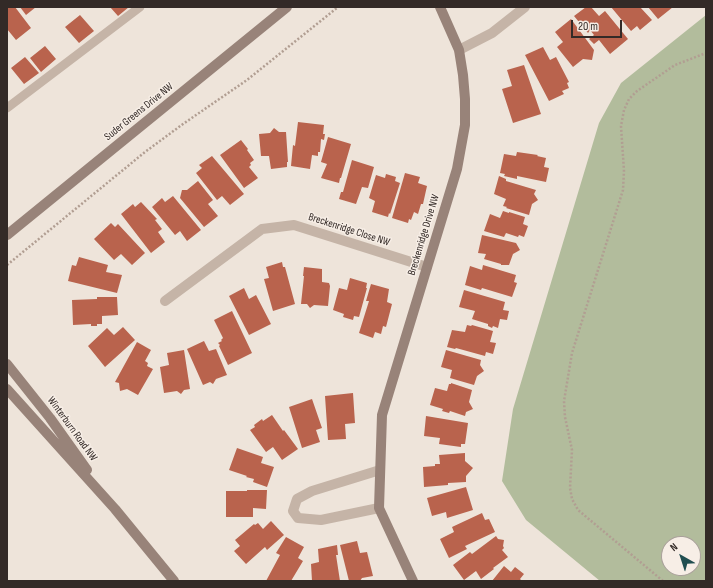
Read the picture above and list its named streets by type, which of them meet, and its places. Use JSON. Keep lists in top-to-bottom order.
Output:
{
  "streets": {
    "main road": ["Suder Greens Drive NW", "Breckenridge Drive NW", "Winterburn Road NW"],
    "street": ["Breckenridge Close NW"]
  },
  "crossings": [
    ["Breckenridge Close NW", "Breckenridge Drive NW"]
  ],
  "scale_bar": "20 m",
  "north": "top left"
}
